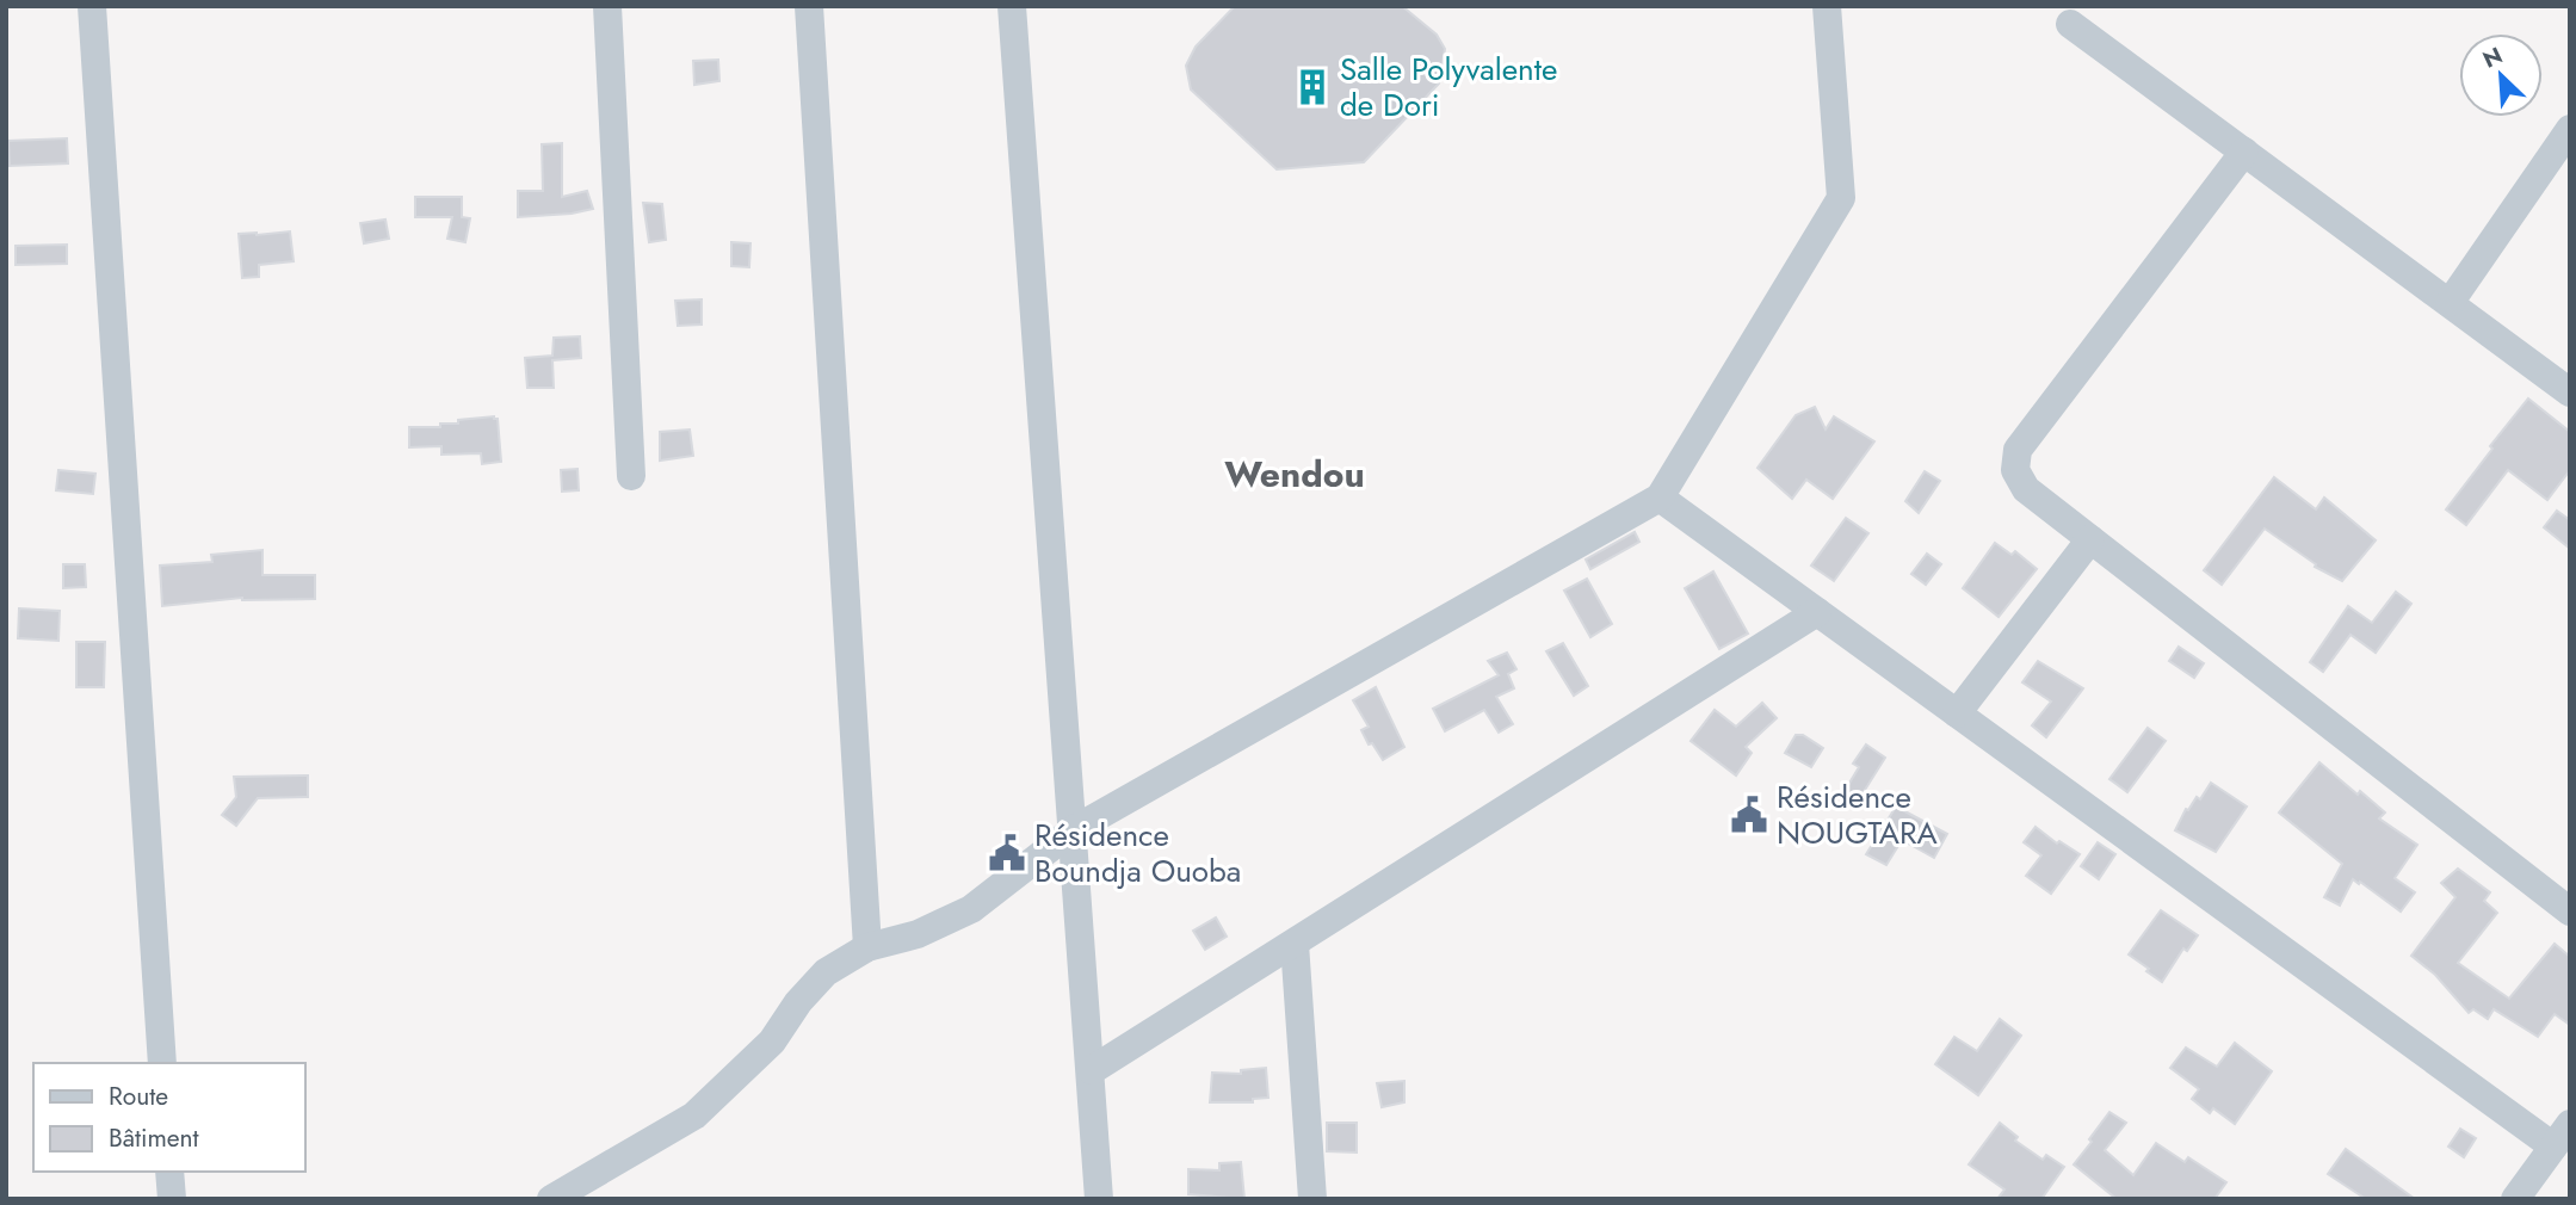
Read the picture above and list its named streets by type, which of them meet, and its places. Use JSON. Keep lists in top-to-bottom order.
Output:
{
  "districts": ["Wendou"],
  "places": {
    "building": ["Salle Polyvalente de Dori"],
    "public building": ["Résidence NOUGTARA", "Résidence Boundja Ouoba"]
  },
  "legend": ["Route", "Bâtiment"],
  "north": "top left"
}
